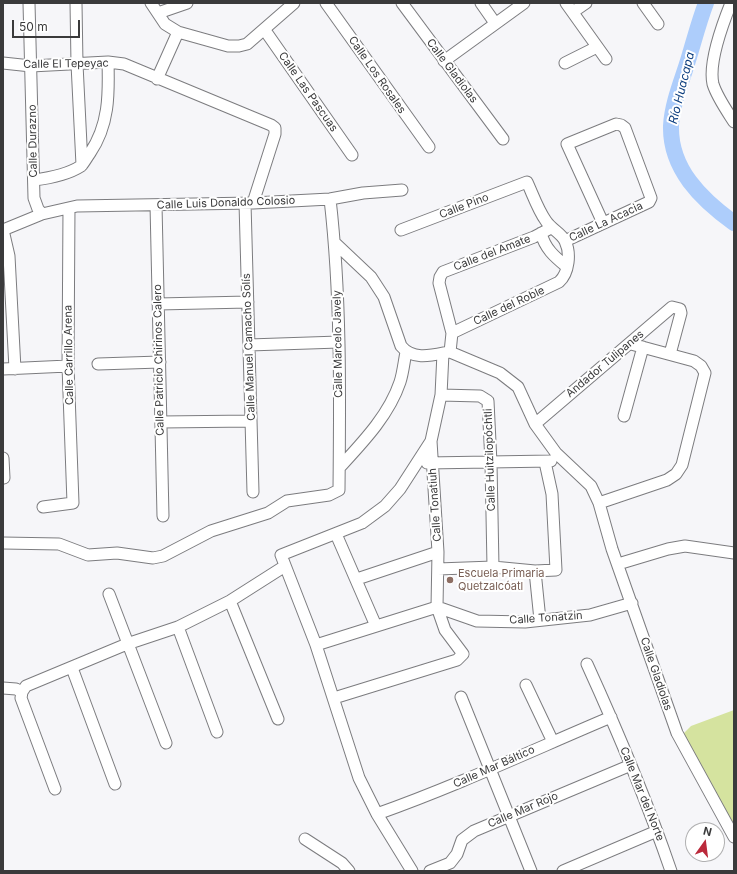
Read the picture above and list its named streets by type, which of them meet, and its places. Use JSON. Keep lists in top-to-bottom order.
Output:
{
  "streets": {
    "street": [
      "Calle El Tepeyac",
      "Calle Gladiolas",
      "Calle Los Rosales",
      "Calle Las Pascuas",
      "Calle Durazno",
      "Calle Luis Donaldo Colosio",
      "Calle Pino",
      "Calle La Acacia",
      "Calle del Amate",
      "Calle del Roble",
      "Calle Marcelo Javely",
      "Calle Manuel Camacho Solís",
      "Calle Carrillo Arena",
      "Calle Patricio Chirinos Calero",
      "Andador Tulipanes",
      "Calle Huitzilopóchtli",
      "Calle Tonatiuh",
      "Calle Tonatzin",
      "Calle Mar Báltico",
      "Calle Mar del Norte",
      "Calle Mar Rojo"
    ]
  },
  "crossings": [
    ["Calle El Tepeyac", "Calle Durazno"],
    ["Calle El Tepeyac", "Calle Luis Donaldo Colosio"],
    ["Calle El Tepeyac", "Calle Manuel Camacho Solís"],
    ["Calle Gladiolas", "Calle del Amate"],
    ["Calle Gladiolas", "Andador Tulipanes"],
    ["Calle Gladiolas", "Calle Tonatzin"],
    ["Calle Durazno", "Calle Luis Donaldo Colosio"],
    ["Calle Luis Donaldo Colosio", "Calle Marcelo Javely"],
    ["Calle Luis Donaldo Colosio", "Calle Manuel Camacho Solís"],
    ["Calle Luis Donaldo Colosio", "Calle Carrillo Arena"],
    ["Calle Luis Donaldo Colosio", "Calle Patricio Chirinos Calero"],
    ["Calle Pino", "Calle del Amate"],
    ["Calle del Amate", "Calle del Roble"],
    ["Calle del Amate", "Calle Huitzilopóchtli"],
    ["Calle del Amate", "Calle Tonatiuh"],
    ["Calle Tonatiuh", "Calle Tonatzin"],
    ["Calle Mar Báltico", "Calle Mar del Norte"],
    ["Calle Mar del Norte", "Calle Mar Rojo"]
  ],
  "water": ["Río Huacapa"],
  "places": ["Escuela Primaria Quetzalcóatl"],
  "scale_bar": "50 m",
  "north": "top"
}
